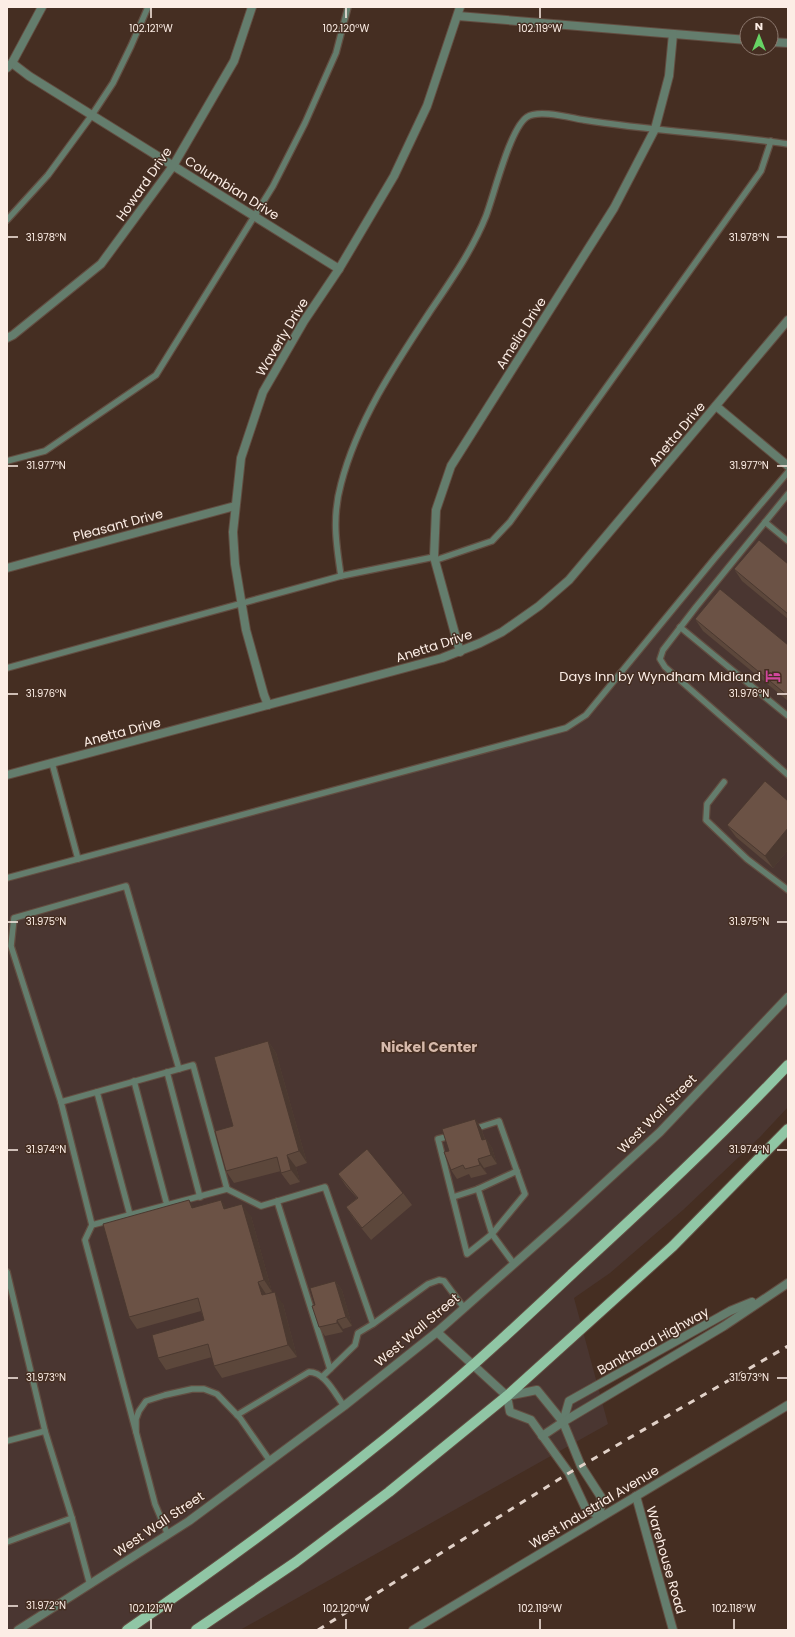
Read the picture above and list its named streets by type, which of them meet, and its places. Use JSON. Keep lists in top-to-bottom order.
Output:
{
  "streets": {
    "street": [
      "Howard Drive",
      "Columbian Drive",
      "Amelia Drive",
      "Waverly Drive",
      "Anetta Drive",
      "Pleasant Drive",
      "West Wall Street",
      "Bankhead Highway",
      "West Industrial Avenue",
      "Warehouse Road"
    ]
  },
  "crossings": [
    ["Howard Drive", "Columbian Drive"],
    ["Columbian Drive", "Waverly Drive"],
    ["Amelia Drive", "Anetta Drive"],
    ["Waverly Drive", "Anetta Drive"],
    ["Waverly Drive", "Pleasant Drive"],
    ["West Industrial Avenue", "Warehouse Road"]
  ],
  "districts": ["Nickel Center"],
  "places": {
    "hotel": ["Days Inn by Wyndham Midland"]
  },
  "north": "top",
  "coordinates": [
    "102.121°W",
    "102.120°W",
    "102.119°W",
    "31.978°N",
    "31.977°N",
    "31.976°N",
    "31.975°N",
    "31.974°N",
    "31.973°N",
    "31.972°N",
    "102.118°W"
  ]
}
